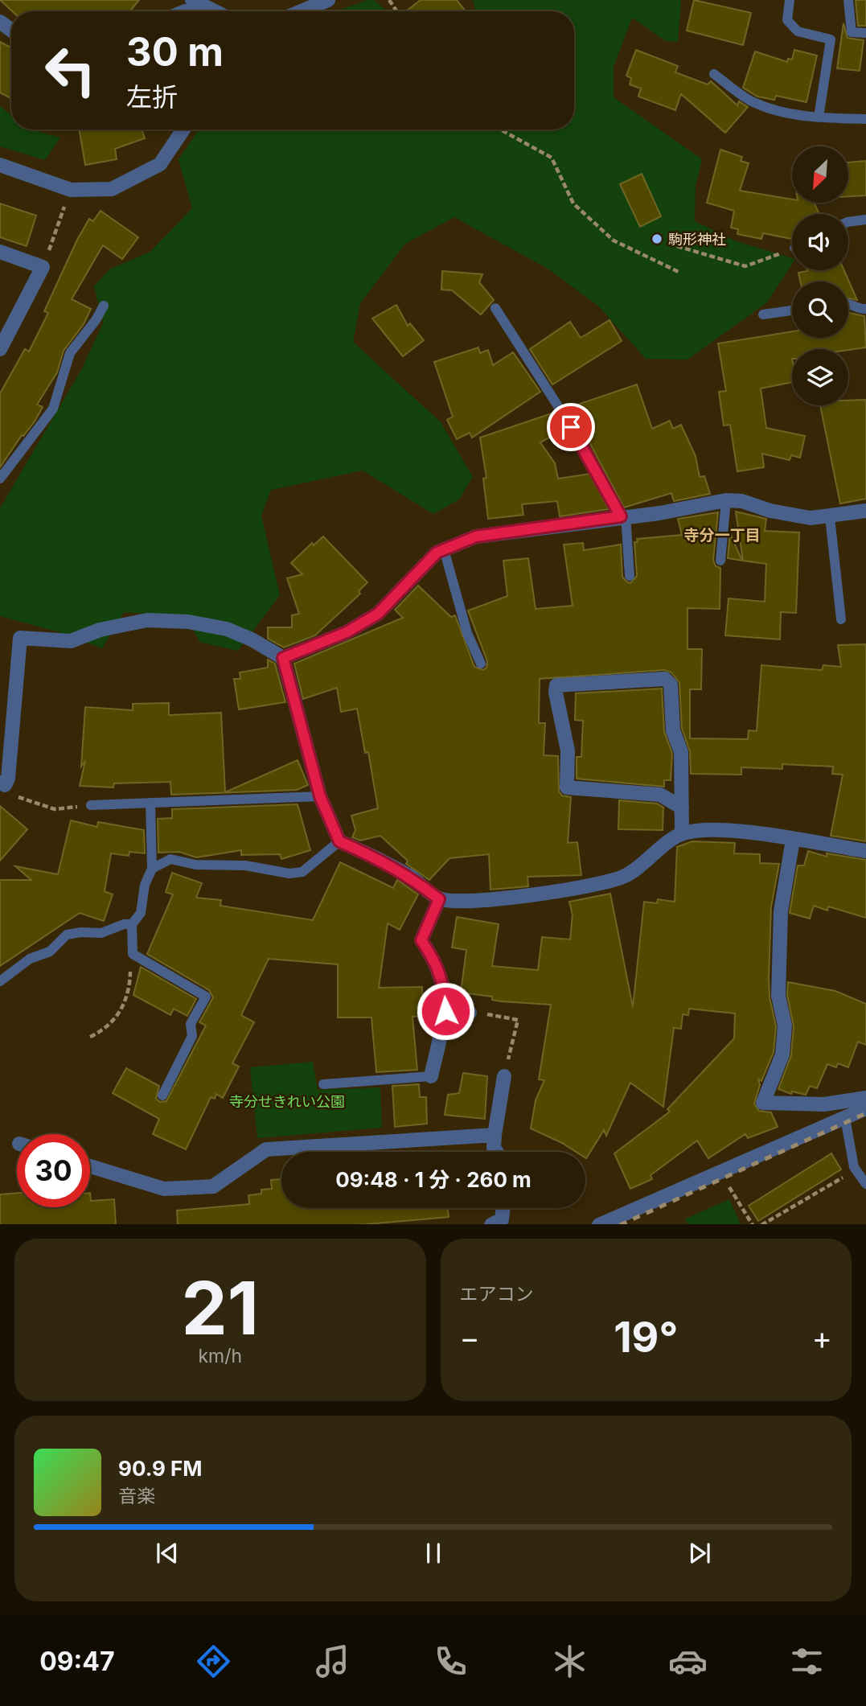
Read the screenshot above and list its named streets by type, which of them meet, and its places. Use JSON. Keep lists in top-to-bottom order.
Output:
{
  "districts": ["寺分一丁目"],
  "parks": ["寺分せきれい公園"],
  "places": ["駒形神社"],
  "north": "bottom left",
  "page": {
    "turn": ["30 m", "左折"],
    "limit": "30",
    "trip": "09:48 · 1 分 · 260 m",
    "tile": [
      ["21", "km/h"],
      "エアコン"
    ],
    "heat": ["−", "19°", "+"],
    "song": ["90.9 FM", "音楽"],
    "tabs": "09:47"
  }
}
